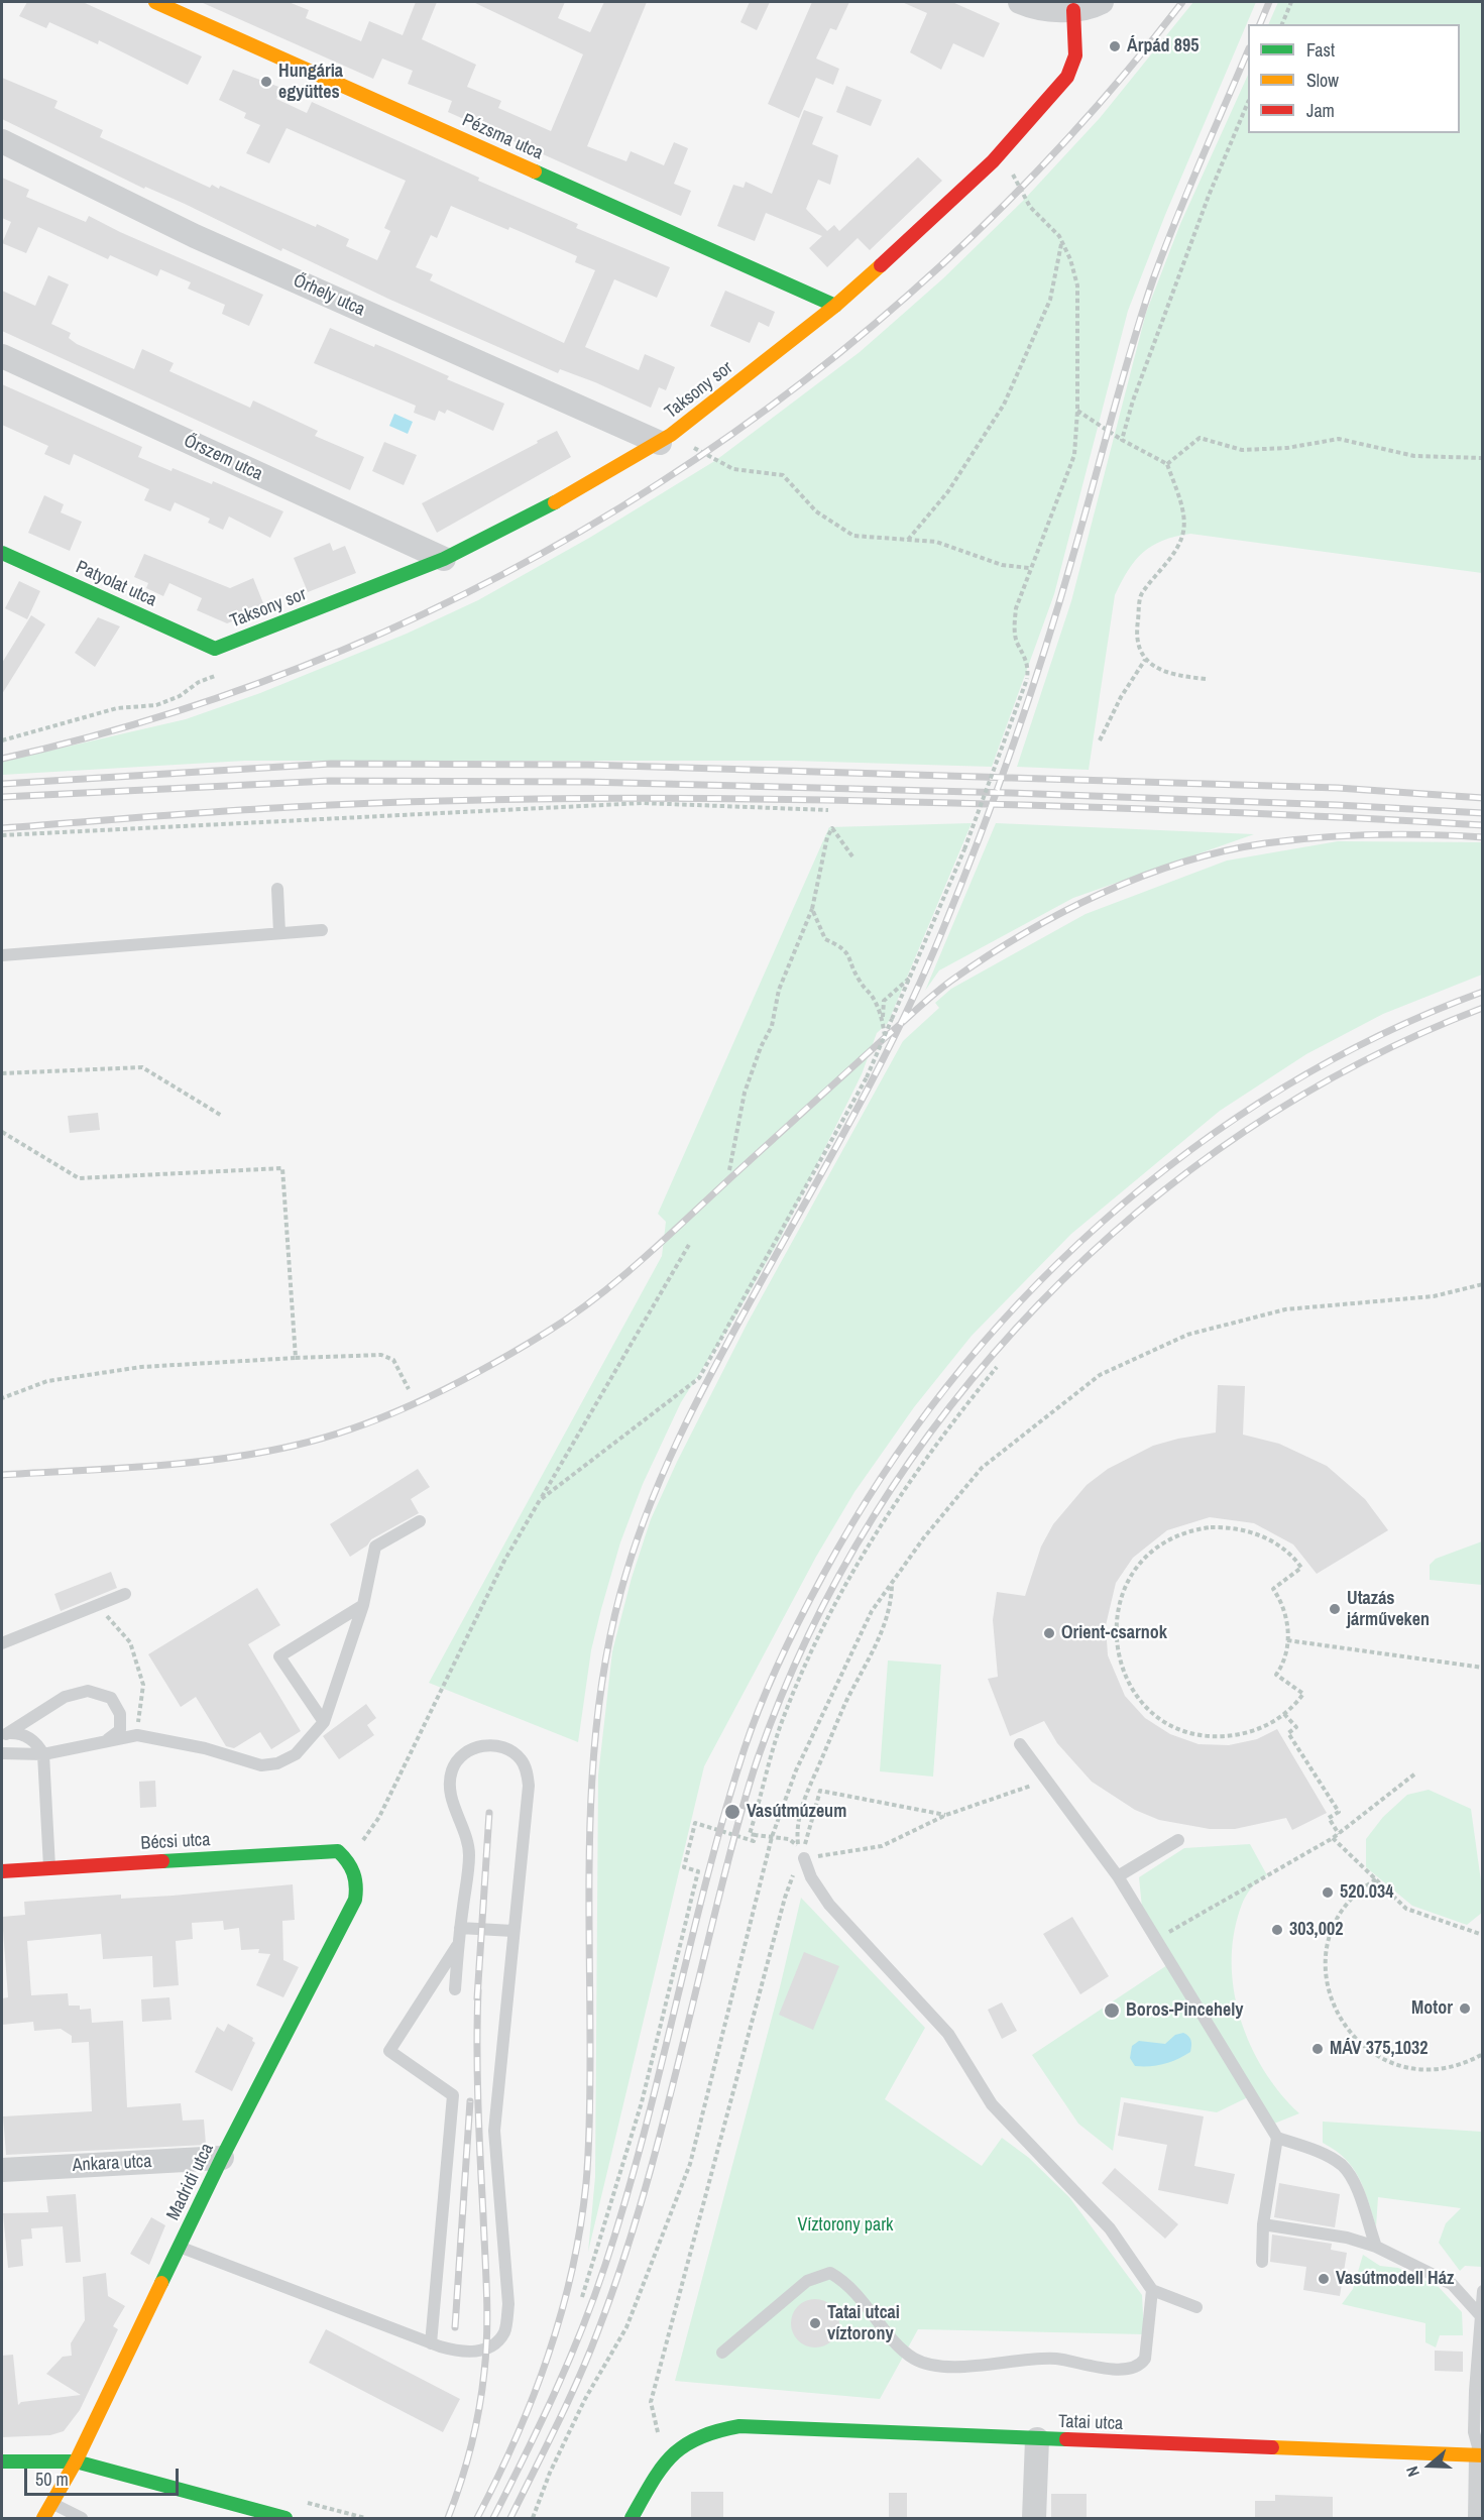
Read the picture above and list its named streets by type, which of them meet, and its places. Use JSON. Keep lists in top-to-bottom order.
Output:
{
  "streets": {
    "street": [
      "Pézsma utca",
      "Őrhely utca",
      "Taksony sor",
      "Őrszem utca",
      "Patyolat utca",
      "Bécsi utca",
      "Ankara utca",
      "Madridi utca",
      "Tatai utca"
    ]
  },
  "crossings": [
    ["Pézsma utca", "Taksony sor"],
    ["Őrhely utca", "Taksony sor"],
    ["Taksony sor", "Őrszem utca"],
    ["Taksony sor", "Patyolat utca"],
    ["Bécsi utca", "Madridi utca"],
    ["Ankara utca", "Madridi utca"]
  ],
  "parks": ["Víztorony park"],
  "places": [
    "Árpád 895",
    "Hungária együttes",
    "Utazás járműveken",
    "Orient-csarnok",
    "Vasútmúzeum",
    "520.034",
    "303,002",
    "Motor",
    "Boros-Pincehely",
    "MÁV 375,1032",
    "Vasútmodell Ház",
    "Tatai utcai víztorony"
  ],
  "legend": ["Fast", "Slow", "Jam"],
  "scale_bar": "50 m",
  "north": "left"
}
